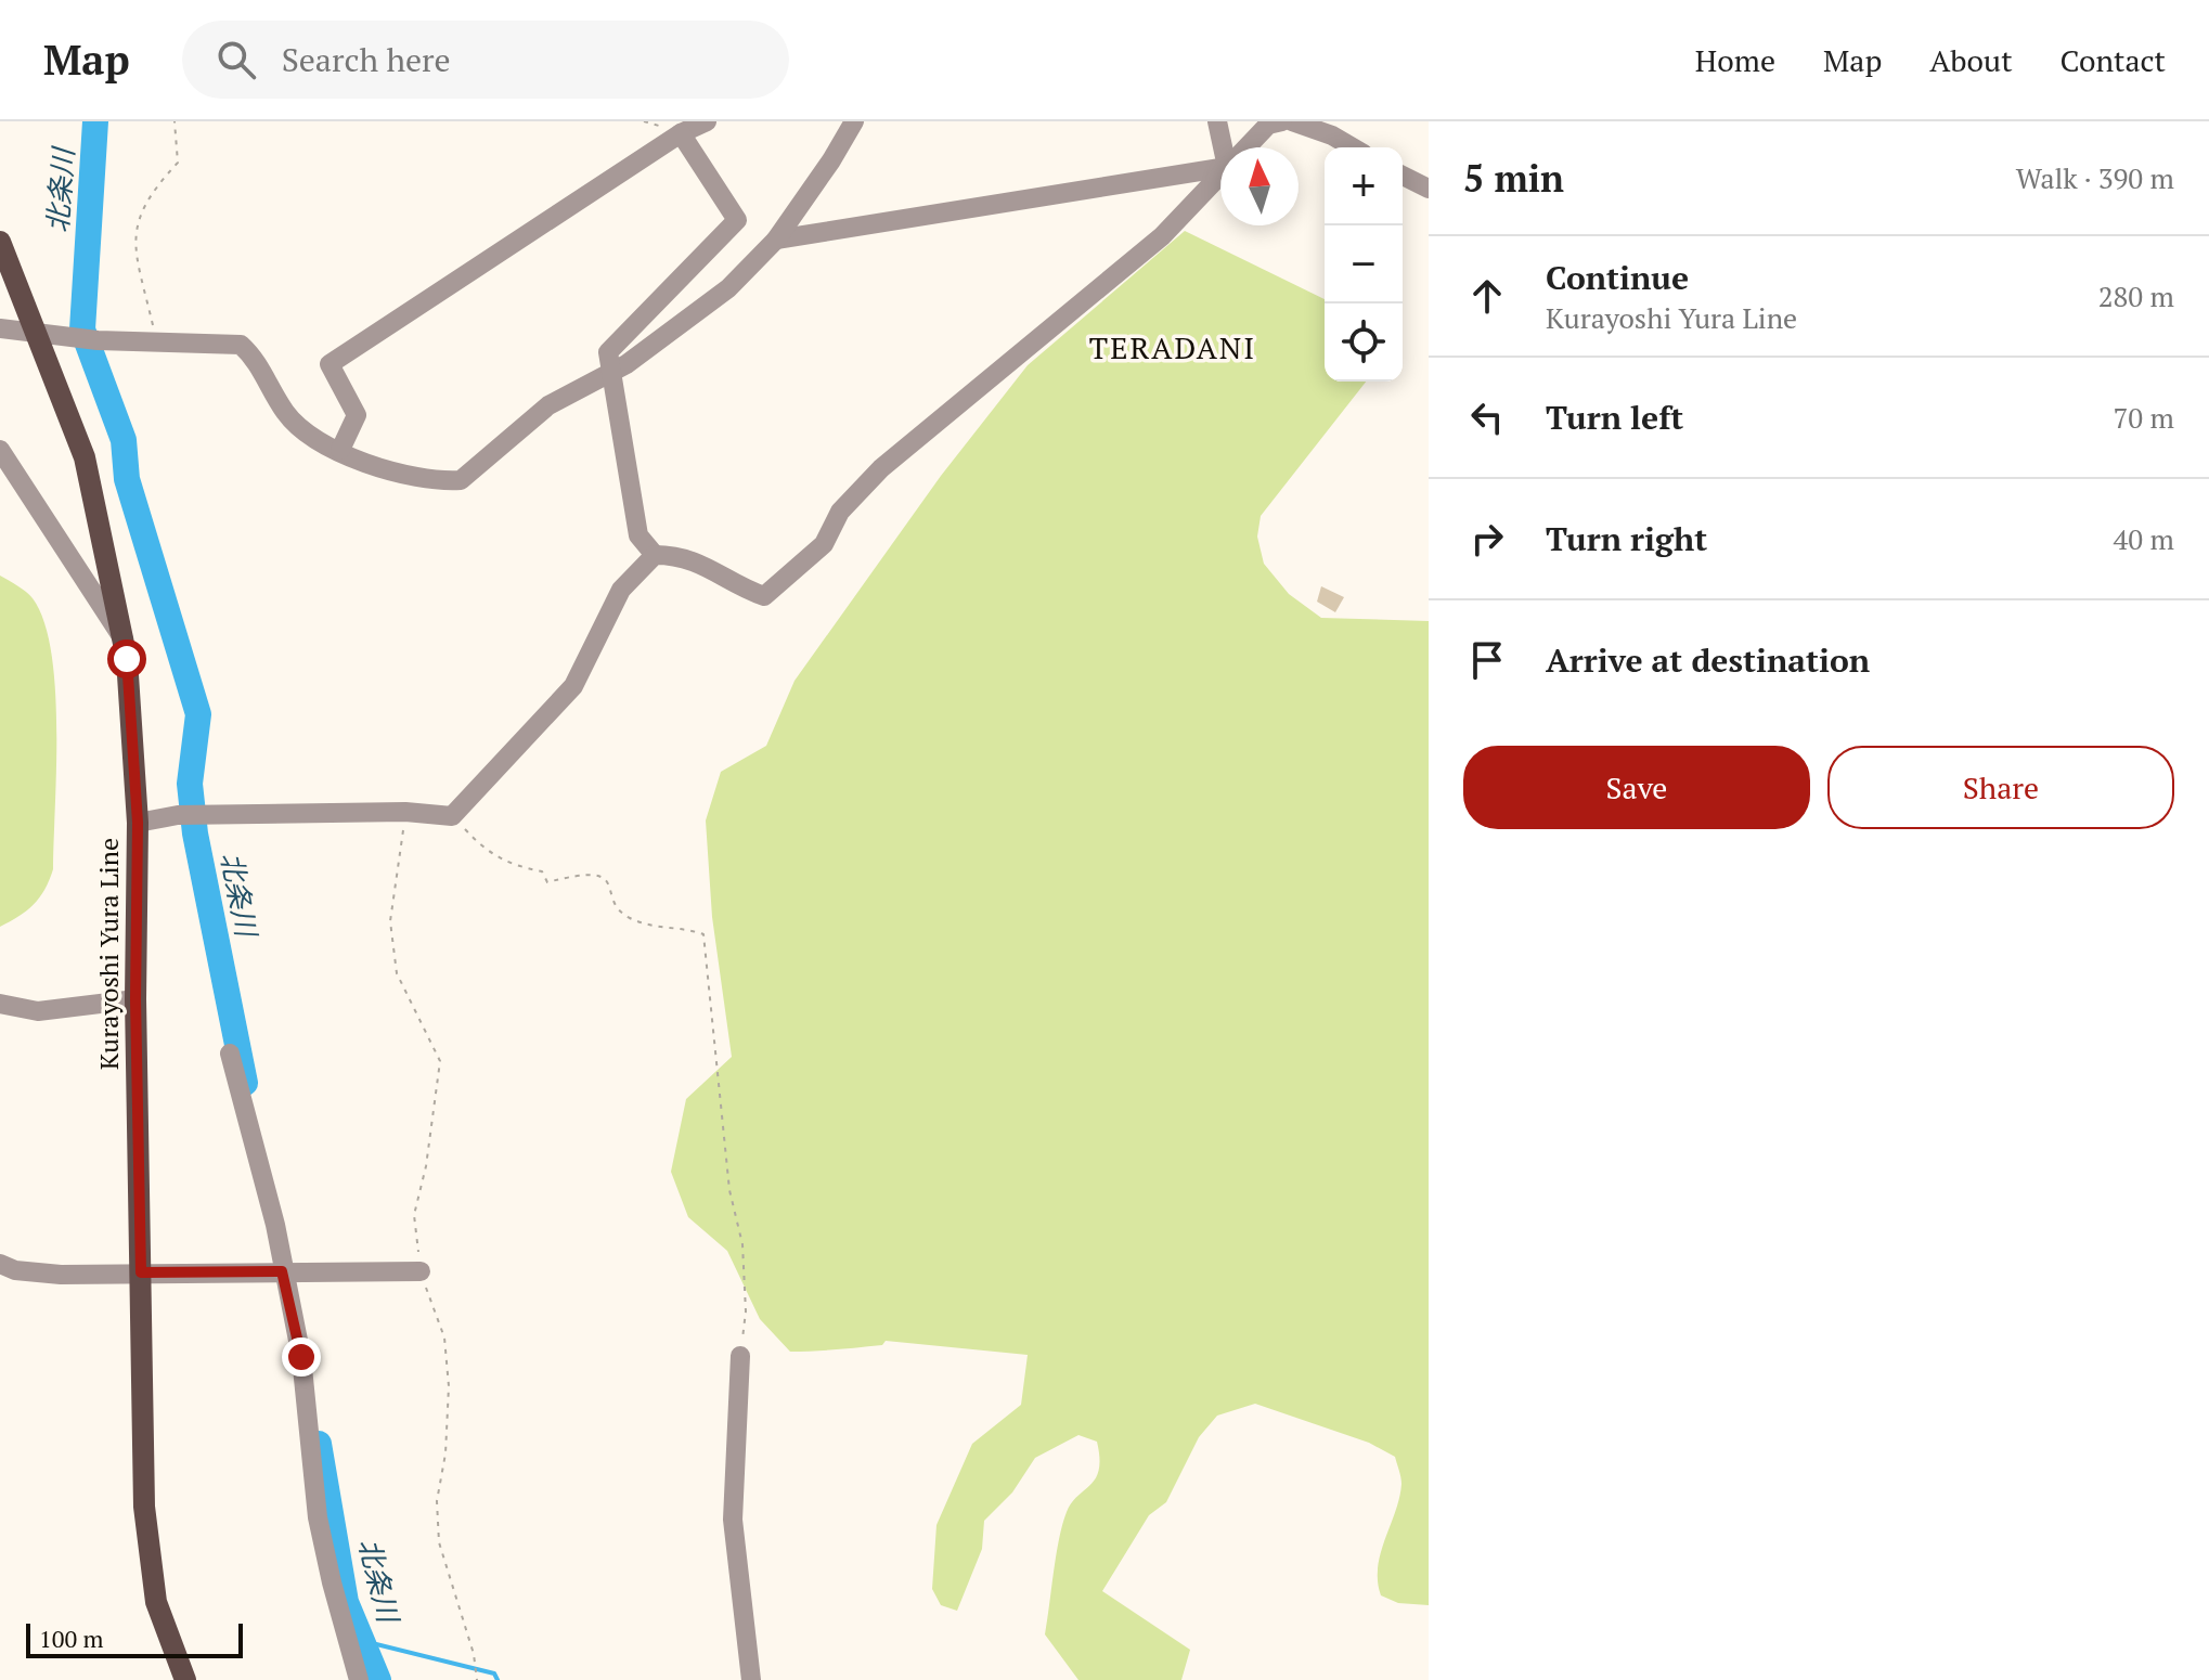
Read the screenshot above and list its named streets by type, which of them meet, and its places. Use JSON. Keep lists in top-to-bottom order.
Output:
{
  "streets": {
    "main road": ["Kurayoshi Yura Line"]
  },
  "districts": ["TERADANI"],
  "water": ["北条川"],
  "scale_bar": "100 m",
  "north": "top",
  "page": {
    "header": "Map",
    "search": "Search here",
    "nav": [
      "Home",
      "Map",
      "About",
      "Contact"
    ],
    "heading": ["5 min", "Walk · 390 m"],
    "map_buttons": ["+", "−"],
    "list": [
      ["Continue", "Kurayoshi Yura Line", "280 m"],
      ["Turn left", "70 m"],
      ["Turn right", "40 m"],
      "Arrive at destination"
    ],
    "buttons": ["Save", "Share"],
    "scale": "100 m"
  }
}
